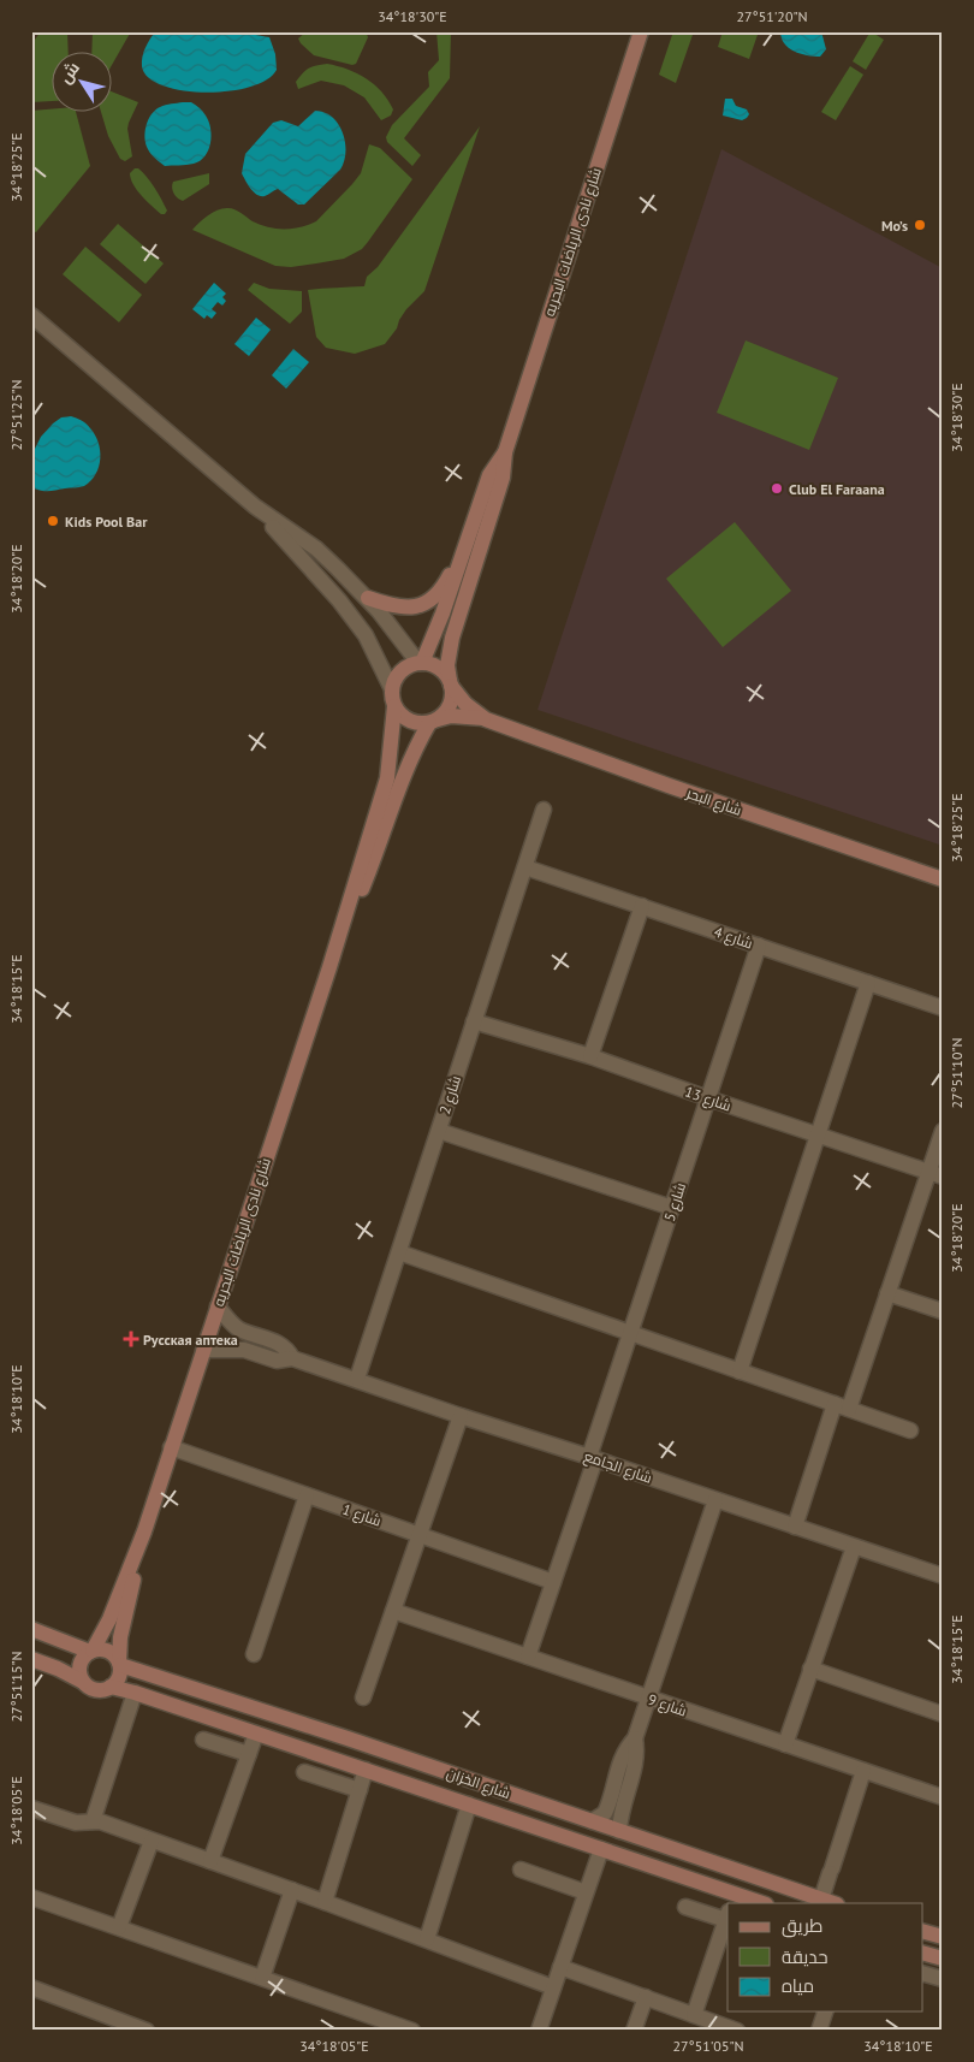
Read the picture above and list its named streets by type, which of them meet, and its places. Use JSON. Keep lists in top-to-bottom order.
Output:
{
  "streets": {
    "main road": ["شارع نادى الرياضات البحريه", "شارع البحر", "شارع الخزان"],
    "street": [
      "شارع 4",
      "شارع 2",
      "شارع 13",
      "شارع 5",
      "شارع الجامع",
      "شارع 1",
      "شارع 9"
    ]
  },
  "crossings": [
    ["شارع نادى الرياضات البحريه", "شارع البحر"],
    ["شارع نادى الرياضات البحريه", "شارع الجامع"],
    ["شارع نادى الرياضات البحريه", "شارع 1"],
    ["شارع نادى الرياضات البحريه", "شارع الخزان"],
    ["شارع 4", "شارع 2"],
    ["شارع 4", "شارع 5"],
    ["شارع 2", "شارع 13"],
    ["شارع 2", "شارع الجامع"],
    ["شارع 13", "شارع 5"],
    ["شارع 5", "شارع الجامع"],
    ["شارع 5", "شارع 1"],
    ["شارع 5", "شارع 9"]
  ],
  "places": {
    "other": ["Mo’s", "Club El Faraana", "Kids Pool Bar"],
    "health": ["Русская аптека"]
  },
  "legend": ["طريق", "حديقة", "مياه"],
  "north": "top left",
  "coordinates": [
    "34°18'30\"E",
    "27°51'20\"N",
    "34°18'25\"E",
    "27°51'25\"N",
    "34°18'20\"E",
    "34°18'15\"E",
    "27°51'10\"N",
    "34°18'10\"E",
    "27°51'15\"N",
    "34°18'05\"E",
    "27°51'05\"N"
  ]
}
